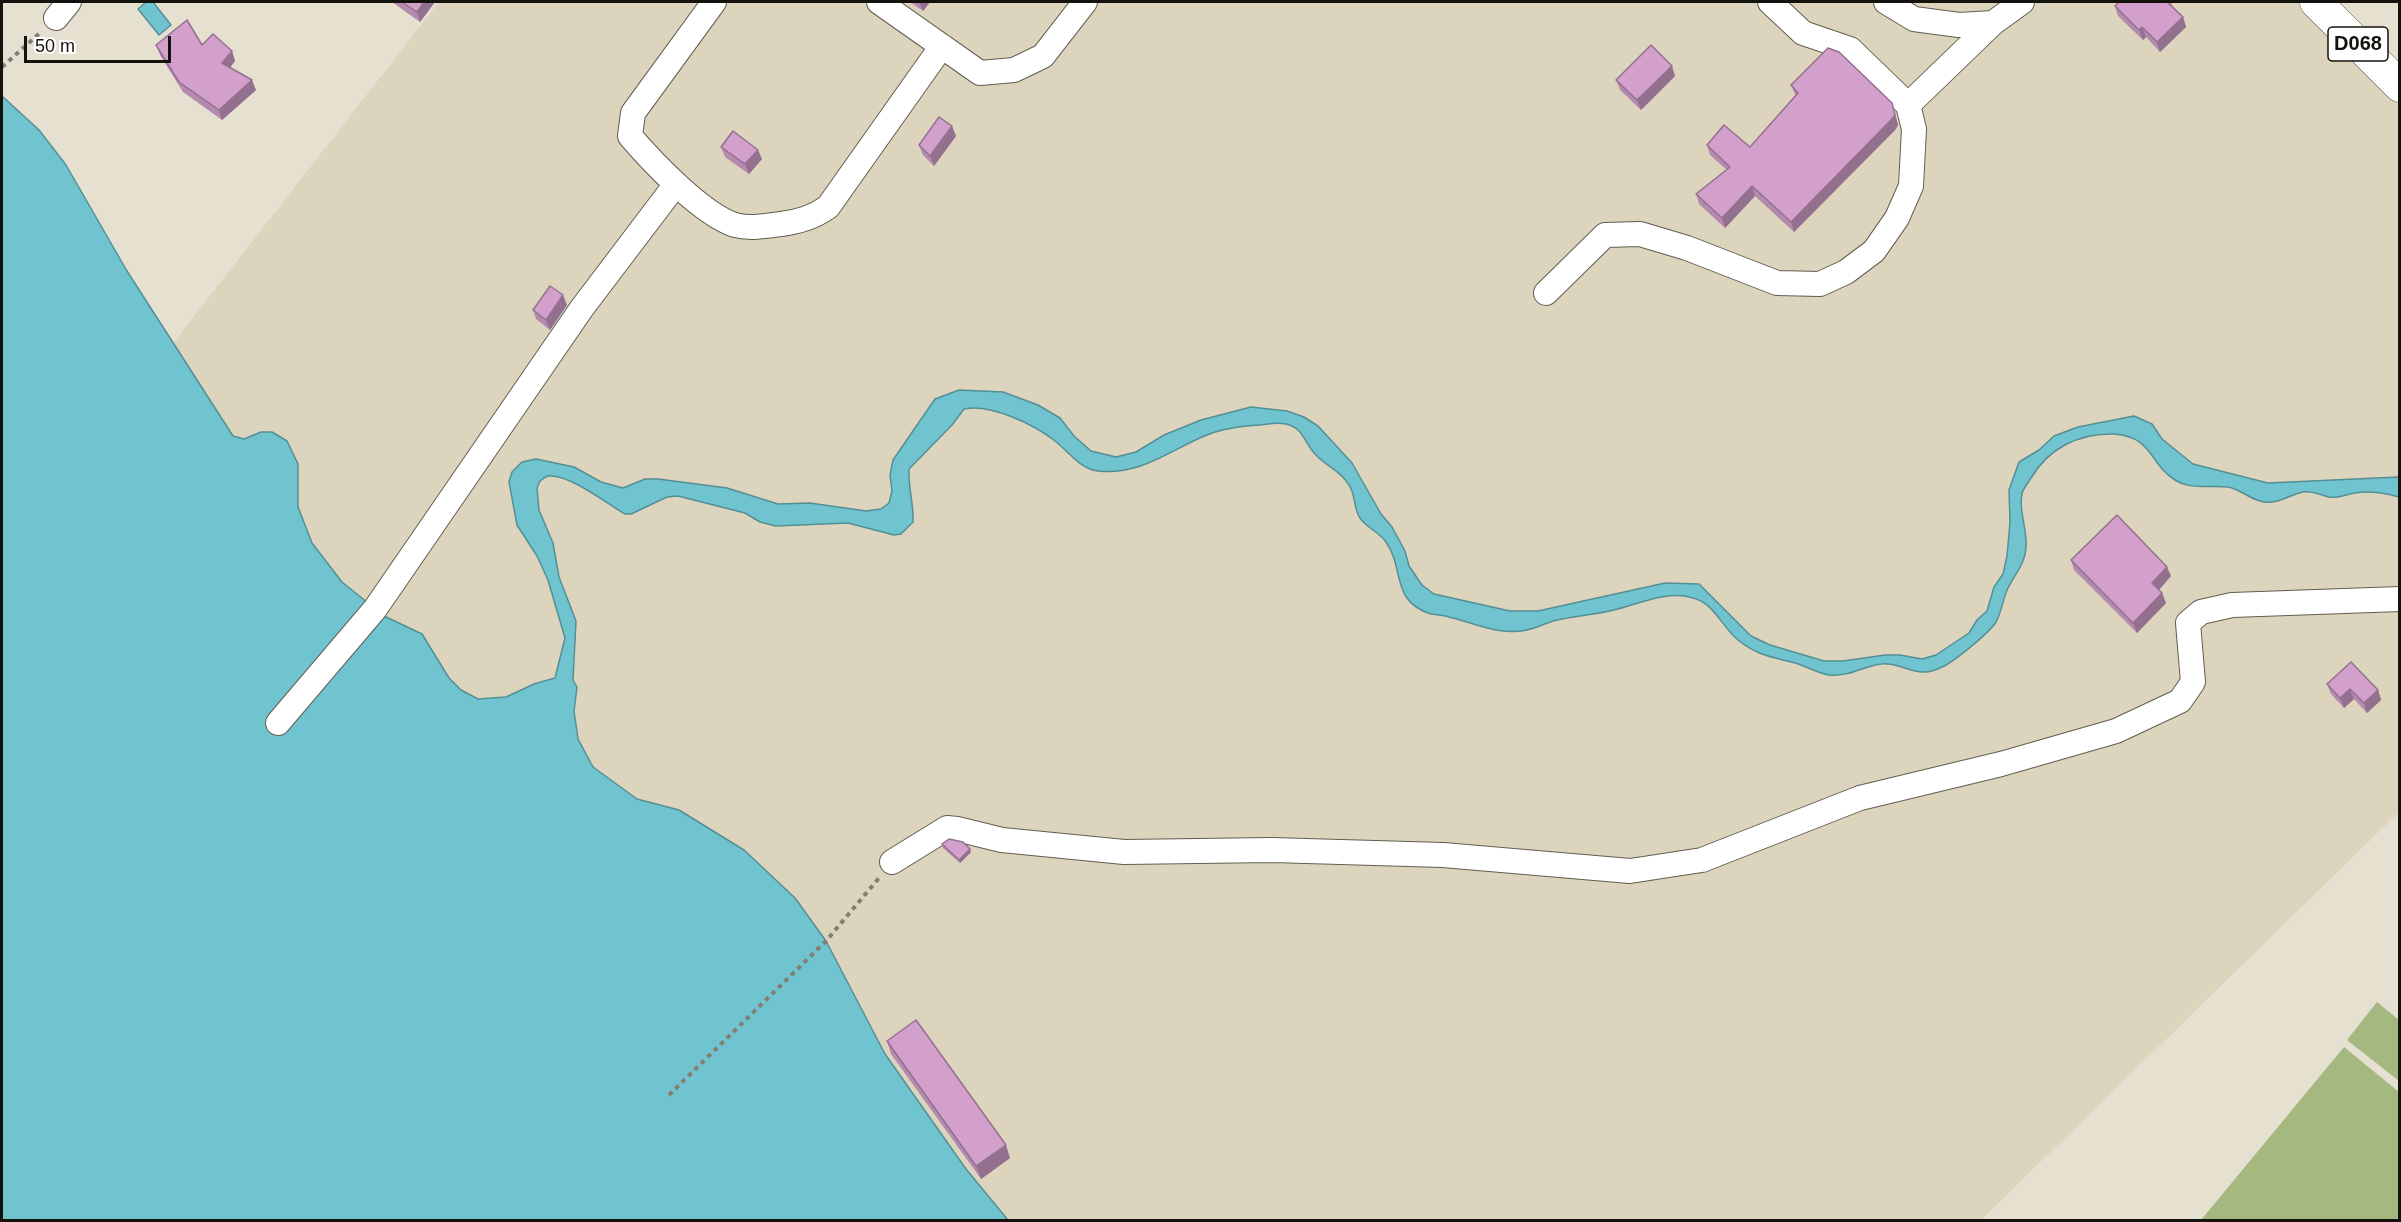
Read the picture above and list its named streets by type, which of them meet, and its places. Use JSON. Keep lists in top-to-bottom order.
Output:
{
  "streets": {
    "main road": ["D068"]
  },
  "scale_bar": "50 m"
}
